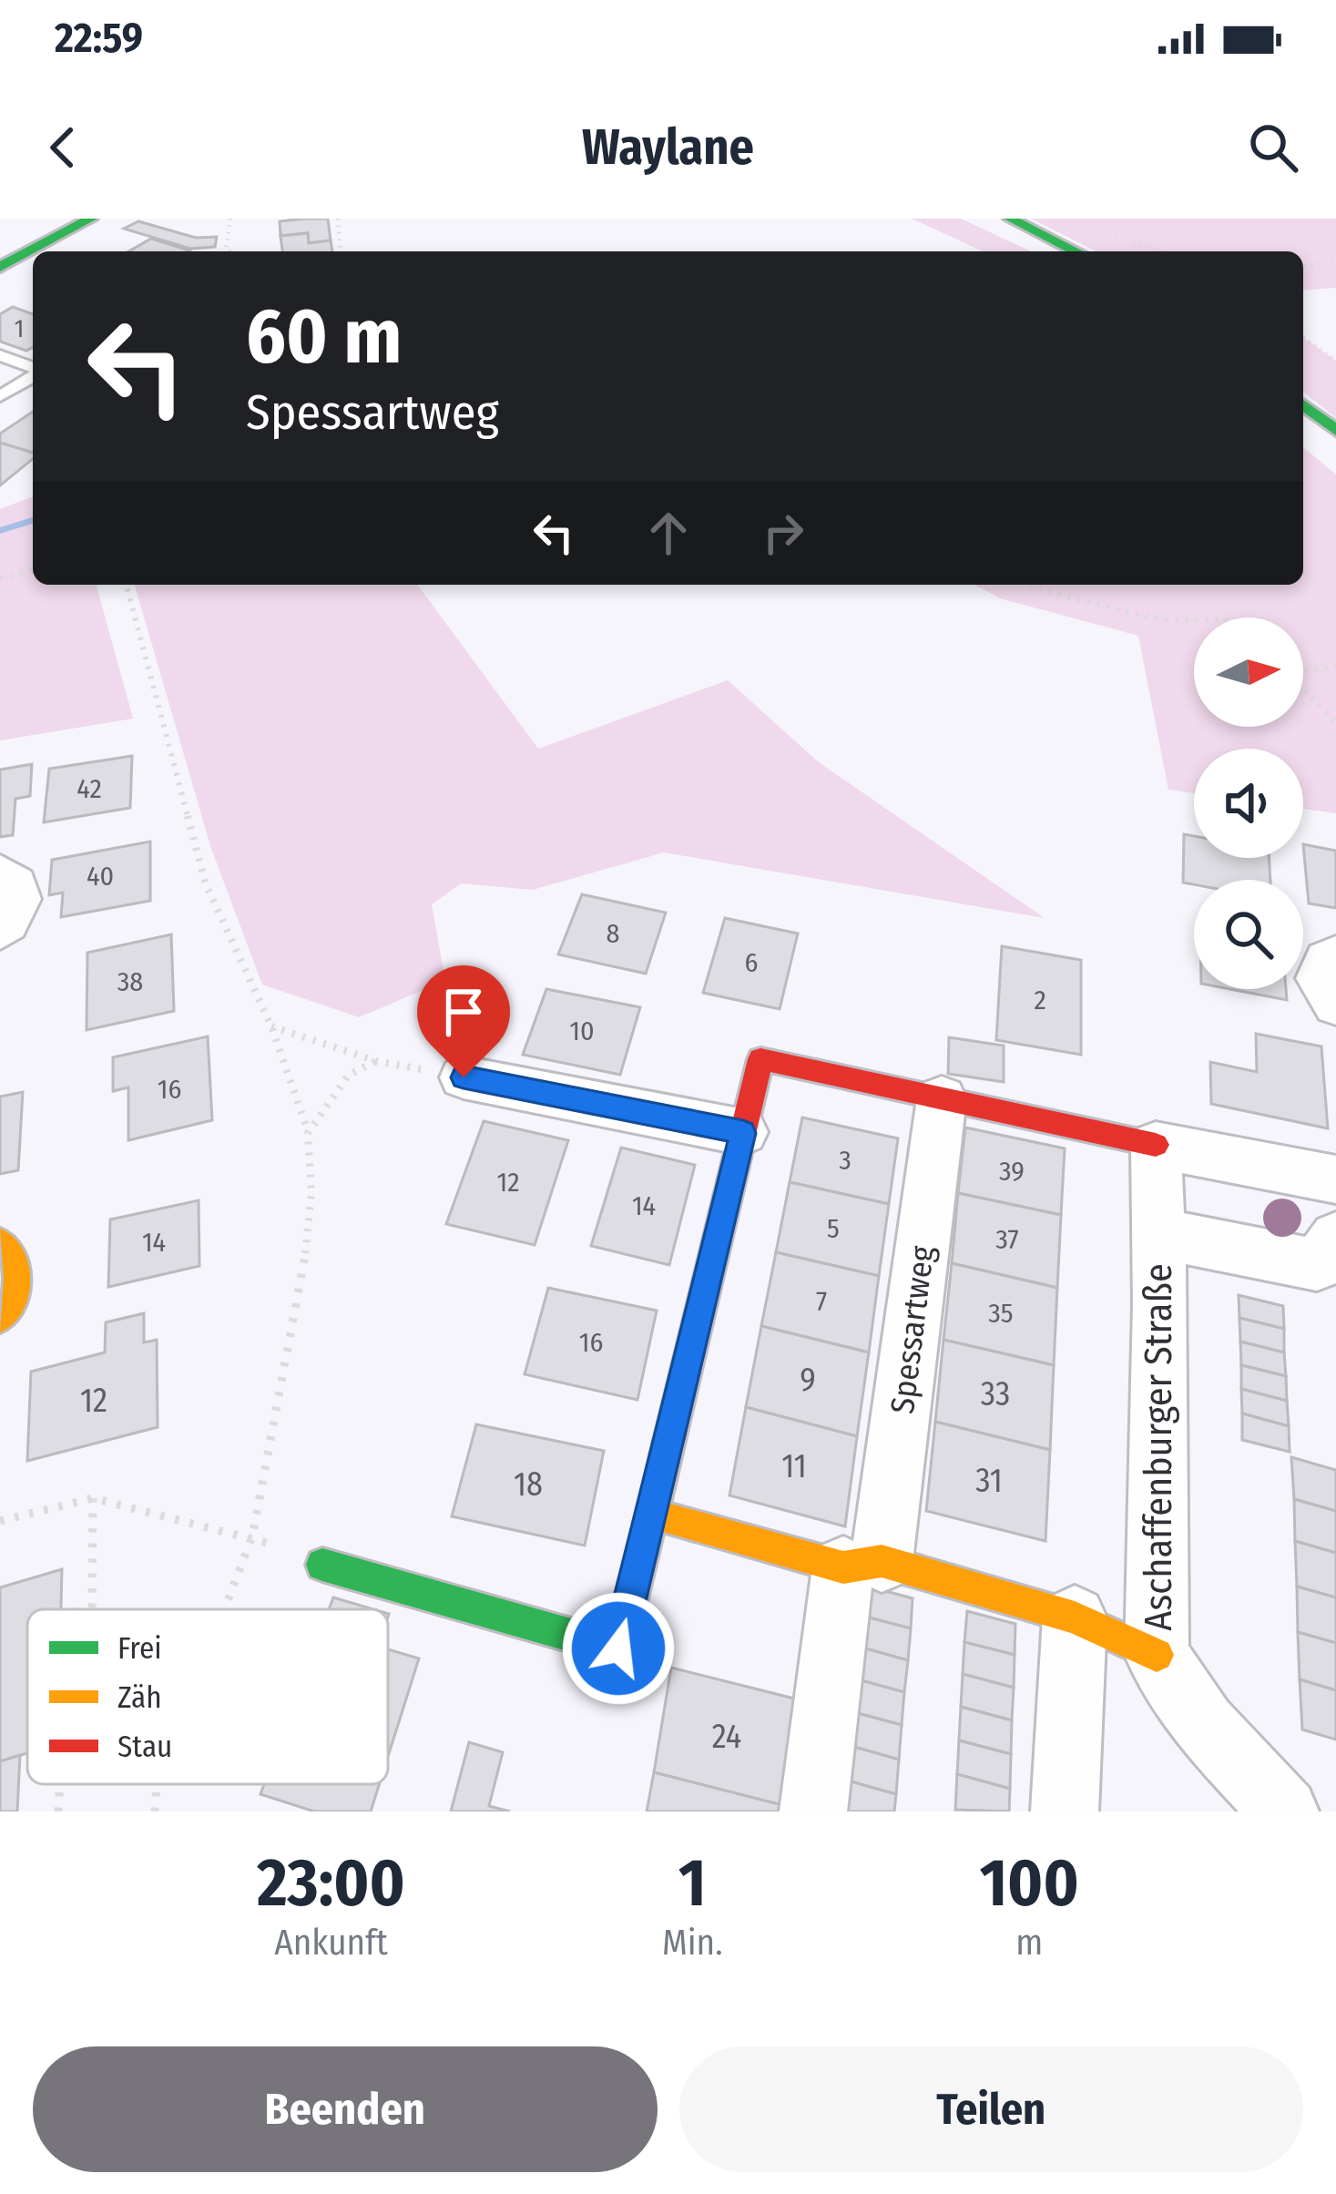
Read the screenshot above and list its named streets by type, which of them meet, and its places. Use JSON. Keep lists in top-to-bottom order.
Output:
{
  "streets": {
    "street": ["Spessartweg", "Aschaffenburger Straße"]
  },
  "house_numbers": [
    "1",
    "42",
    "40",
    "8",
    "6",
    "38",
    "2",
    "10",
    "16",
    "3",
    "39",
    "12",
    "14",
    "5",
    "37",
    "14",
    "7",
    "35",
    "16",
    "9",
    "33",
    "12",
    "11",
    "31",
    "18",
    "24"
  ],
  "legend": ["Frei", "Zäh", "Stau"],
  "north": "right",
  "page": {
    "status": "22:59",
    "header": "Waylane",
    "turn": ["60 m", "Spessartweg"],
    "eta": [
      "23:00",
      "Ankunft",
      "1",
      "Min.",
      "100",
      "m"
    ],
    "buttons": ["Beenden", "Teilen"]
  }
}
